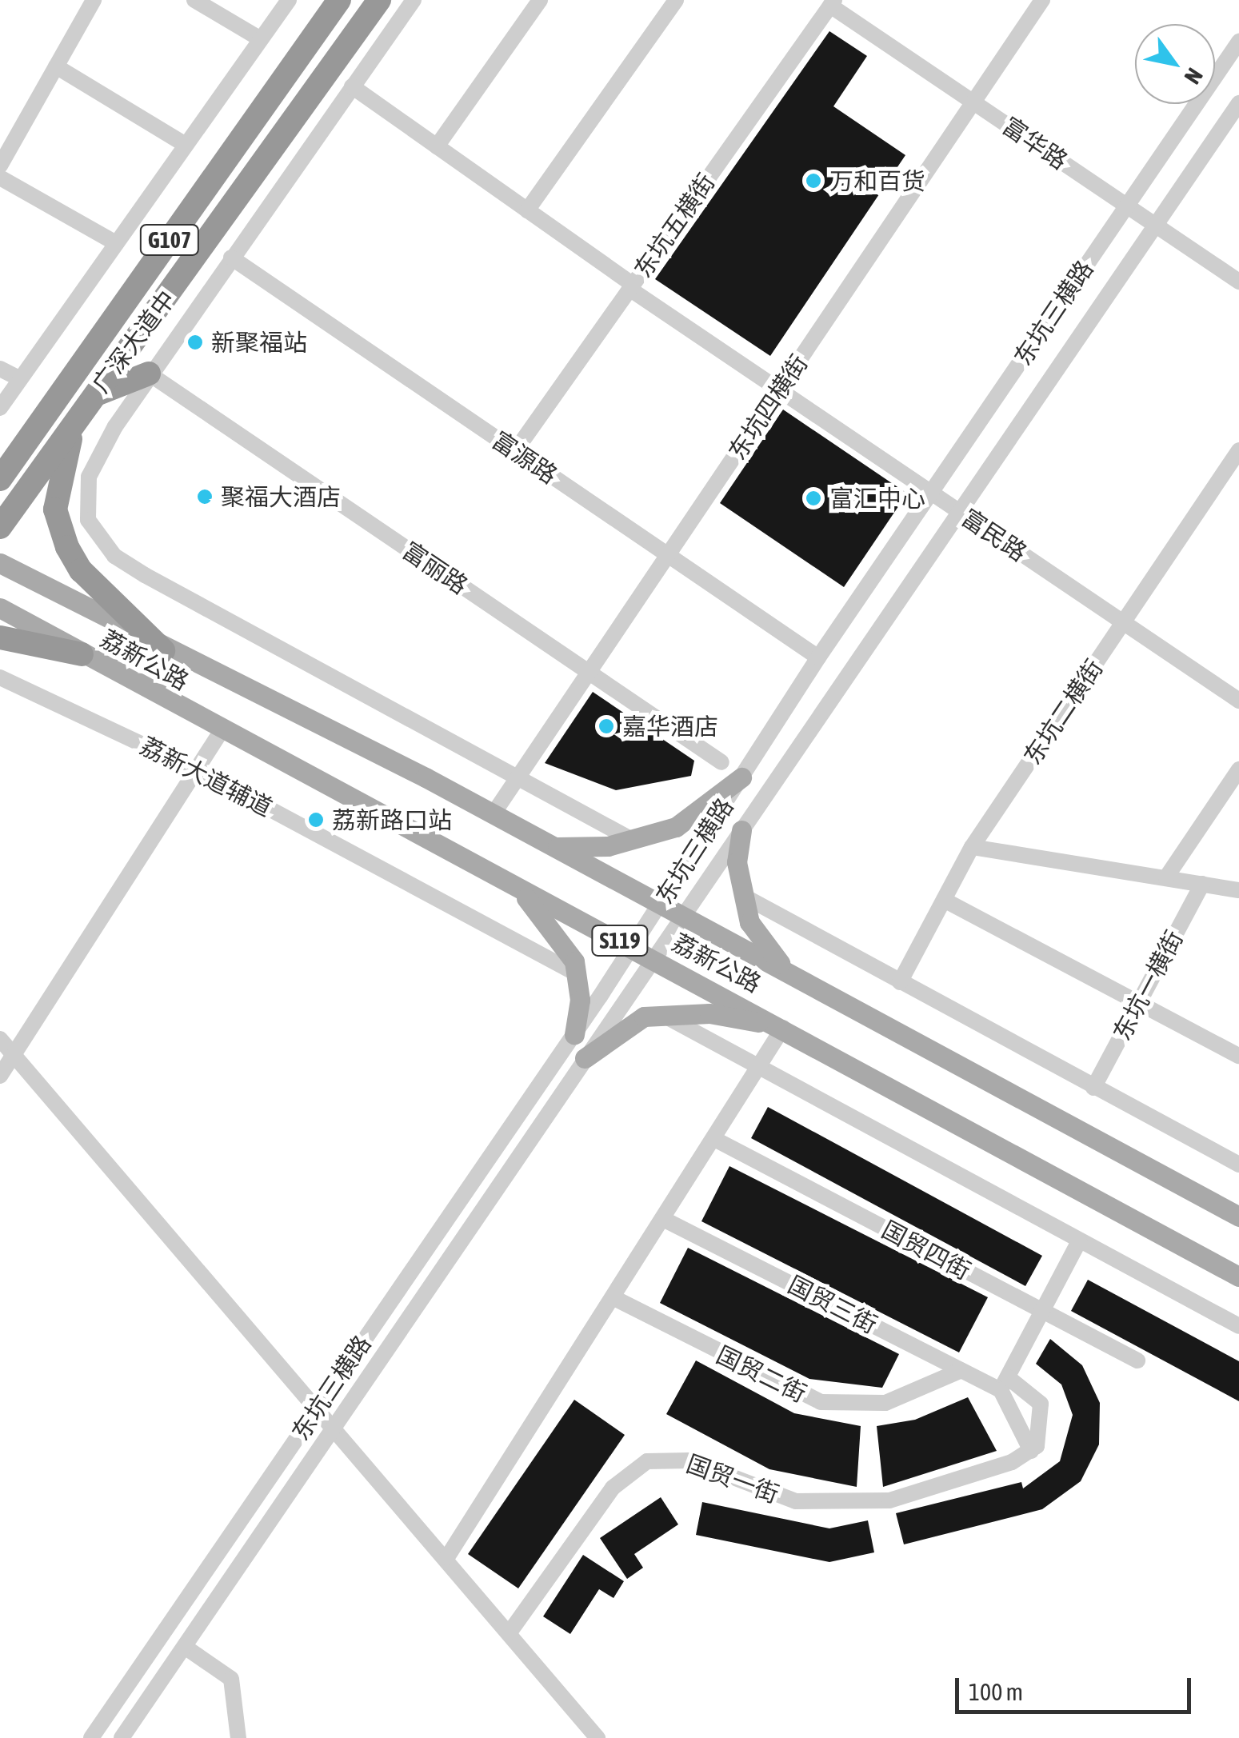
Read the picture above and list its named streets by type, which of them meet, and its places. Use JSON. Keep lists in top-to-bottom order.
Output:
{
  "streets": {
    "highway": ["G107", "广深大道中"],
    "main road": ["荔新公路", "S119"],
    "street": [
      "富华路",
      "东坑五横街",
      "东坑三横路",
      "东坑四横街",
      "富源路",
      "富民路",
      "富丽路",
      "东坑二横街",
      "荔新大道辅道",
      "东坑一横街",
      "国贸四街",
      "国贸三街",
      "国贸二街",
      "国贸一街"
    ]
  },
  "crossings": [
    ["富华路", "东坑五横街"],
    ["富华路", "东坑三横路"],
    ["富华路", "东坑四横街"],
    ["东坑五横街", "富源路"],
    ["东坑五横街", "富民路"],
    ["东坑三横路", "富源路"],
    ["东坑三横路", "富民路"],
    ["东坑三横路", "荔新公路"],
    ["东坑四横街", "富源路"],
    ["东坑四横街", "富民路"],
    ["东坑四横街", "富丽路"],
    ["东坑四横街", "荔新公路"],
    ["富民路", "东坑二横街"],
    ["国贸三街", "国贸二街"]
  ],
  "places": [
    "万和百货",
    "新聚福站",
    "聚福大酒店",
    "富汇中心",
    "嘉华酒店",
    "荔新路口站"
  ],
  "scale_bar": "100 m",
  "north": "bottom right"
}
